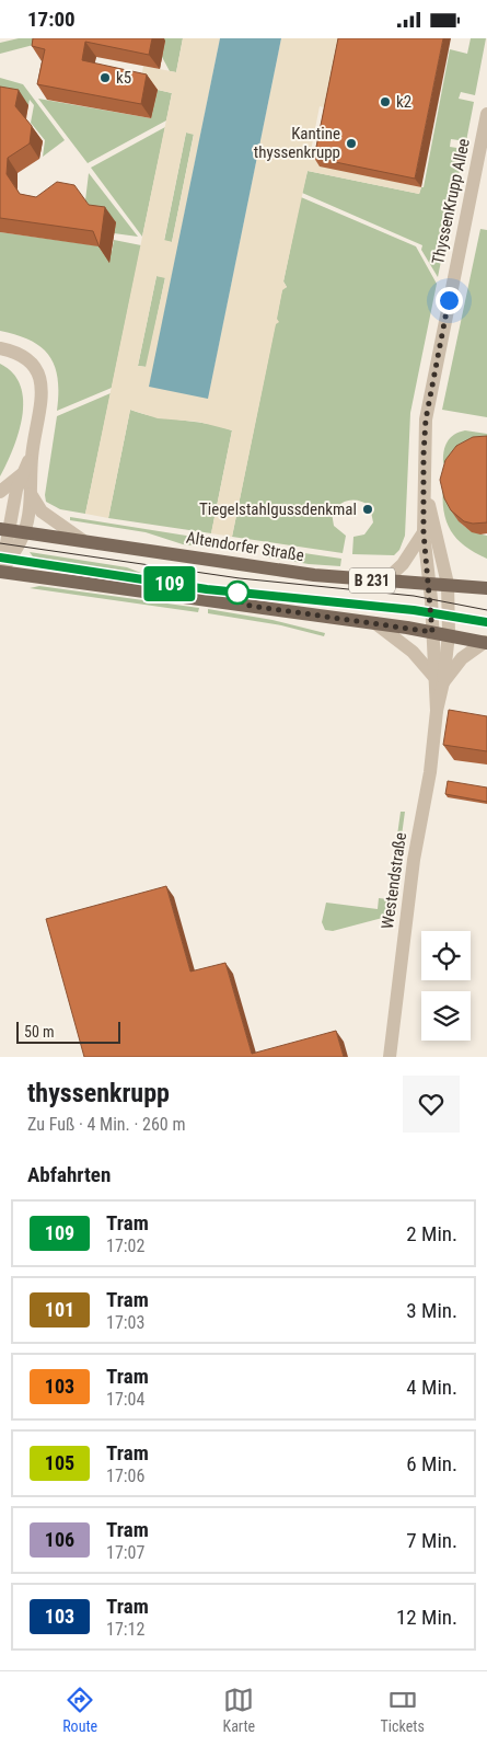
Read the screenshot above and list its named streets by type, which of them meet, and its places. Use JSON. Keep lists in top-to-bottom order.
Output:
{
  "streets": {
    "main road": ["Altendorfer Straße", "B 231"],
    "street": ["ThyssenKrupp Allee", "Westendstraße"]
  },
  "crossings": [
    ["ThyssenKrupp Allee", "Altendorfer Straße"],
    ["ThyssenKrupp Allee", "Westendstraße"],
    ["Altendorfer Straße", "Westendstraße"]
  ],
  "places": [
    "k5",
    "k2",
    "Kantine thyssenkrupp",
    "Tiegelstahlgussdenkmal"
  ],
  "lines": ["tram line 109"],
  "scale_bar": "50 m",
  "page": {
    "status": "17:00",
    "on_map": "109",
    "scale": "50 m",
    "heading": [
      ["thyssenkrupp", "Zu Fuß · 4 Min. · 260 m"],
      "Abfahrten"
    ],
    "list": [
      {
        "mark": "109",
        "name": "Tram",
        "note": "17:02",
        "value": "2 Min."
      },
      {
        "mark": "101",
        "name": "Tram",
        "note": "17:03",
        "value": "3 Min."
      },
      {
        "mark": "103",
        "name": "Tram",
        "note": "17:04",
        "value": "4 Min."
      },
      {
        "mark": "105",
        "name": "Tram",
        "note": "17:06",
        "value": "6 Min."
      },
      {
        "mark": "106",
        "name": "Tram",
        "note": "17:07",
        "value": "7 Min."
      },
      {
        "mark": "103",
        "name": "Tram",
        "note": "17:12",
        "value": "12 Min."
      }
    ],
    "tabs": ["Route", "Karte", "Tickets"]
  }
}
